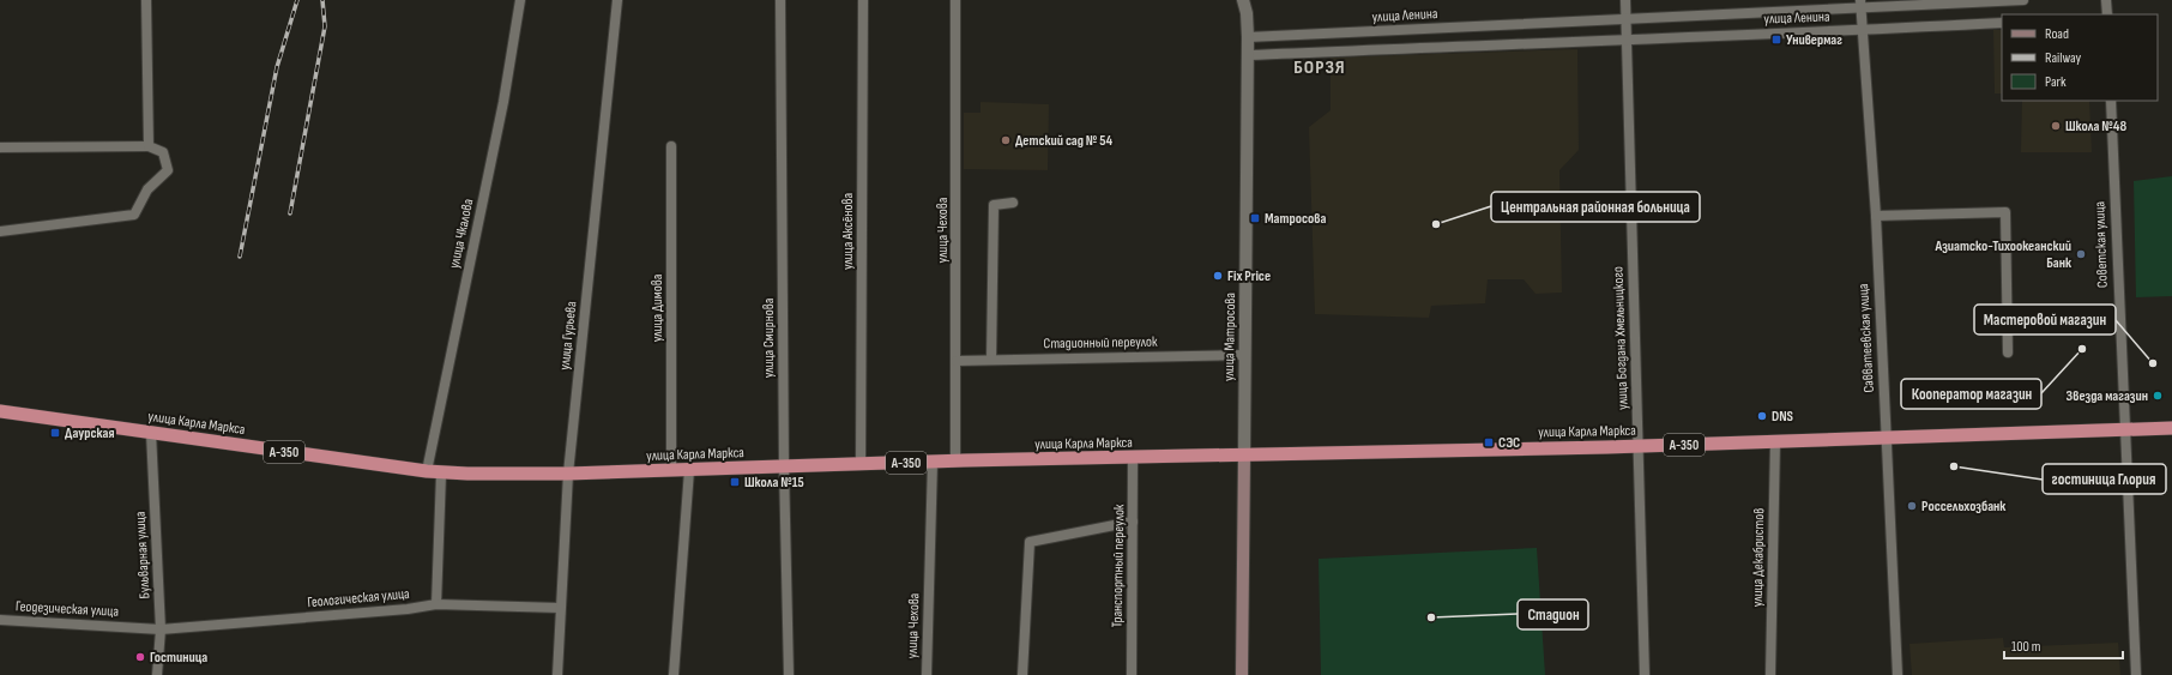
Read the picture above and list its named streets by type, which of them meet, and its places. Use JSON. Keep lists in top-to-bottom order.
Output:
{
  "streets": {
    "highway": ["улица Карла Маркса", "А-350"],
    "main road": ["улица Матросова"],
    "street": [
      "улица Ленина",
      "улица Чехова",
      "улица Аксёнова",
      "улица Чкалова",
      "Советская улица",
      "улица Димова",
      "улица Гурьева",
      "улица Смирнова",
      "улица Богдана Хмельницкого",
      "Савватеевская улица",
      "Стадионный переулок",
      "Бульварная улица",
      "улица Декабристов",
      "Транспортный переулок",
      "Геологическая улица",
      "Геодезическая улица"
    ]
  },
  "crossings": [
    ["улица Ленина", "улица Матросова"],
    ["улица Ленина", "улица Богдана Хмельницкого"],
    ["улица Ленина", "Савватеевская улица"],
    ["улица Чехова", "Стадионный переулок"],
    ["улица Чехова", "улица Карла Маркса"],
    ["улица Аксёнова", "улица Карла Маркса"],
    ["улица Чкалова", "улица Карла Маркса"],
    ["Советская улица", "улица Карла Маркса"],
    ["улица Димова", "улица Карла Маркса"],
    ["улица Гурьева", "улица Карла Маркса"],
    ["улица Гурьева", "Геологическая улица"],
    ["улица Матросова", "Стадионный переулок"],
    ["улица Матросова", "улица Карла Маркса"],
    ["улица Смирнова", "улица Карла Маркса"],
    ["улица Богдана Хмельницкого", "улица Карла Маркса"],
    ["Савватеевская улица", "улица Карла Маркса"],
    ["улица Карла Маркса", "Бульварная улица"],
    ["улица Карла Маркса", "улица Декабристов"],
    ["улица Карла Маркса", "Транспортный переулок"],
    ["Бульварная улица", "Геологическая улица"],
    ["Бульварная улица", "Геодезическая улица"],
    ["Геологическая улица", "Геодезическая улица"]
  ],
  "districts": ["БОРЗЯ"],
  "places": {
    "transit": [
      "Универмаг",
      "Матросова",
      "Даурская",
      "СЭС",
      "Школа №15"
    ],
    "other": [
      "Школа №48",
      "Детский сад № 54",
      "Центральная районная больница",
      "Азиатско-Тихоокеанский Банк",
      "Fix Price",
      "Кооператор магазин",
      "Мастеровой магазин",
      "Звезда магазин",
      "DNS",
      "гостиница Глория",
      "Россельхозбанк",
      "Стадион",
      "Гостиница"
    ]
  },
  "legend": ["Road", "Railway", "Park"],
  "scale_bar": "100 m"
}
